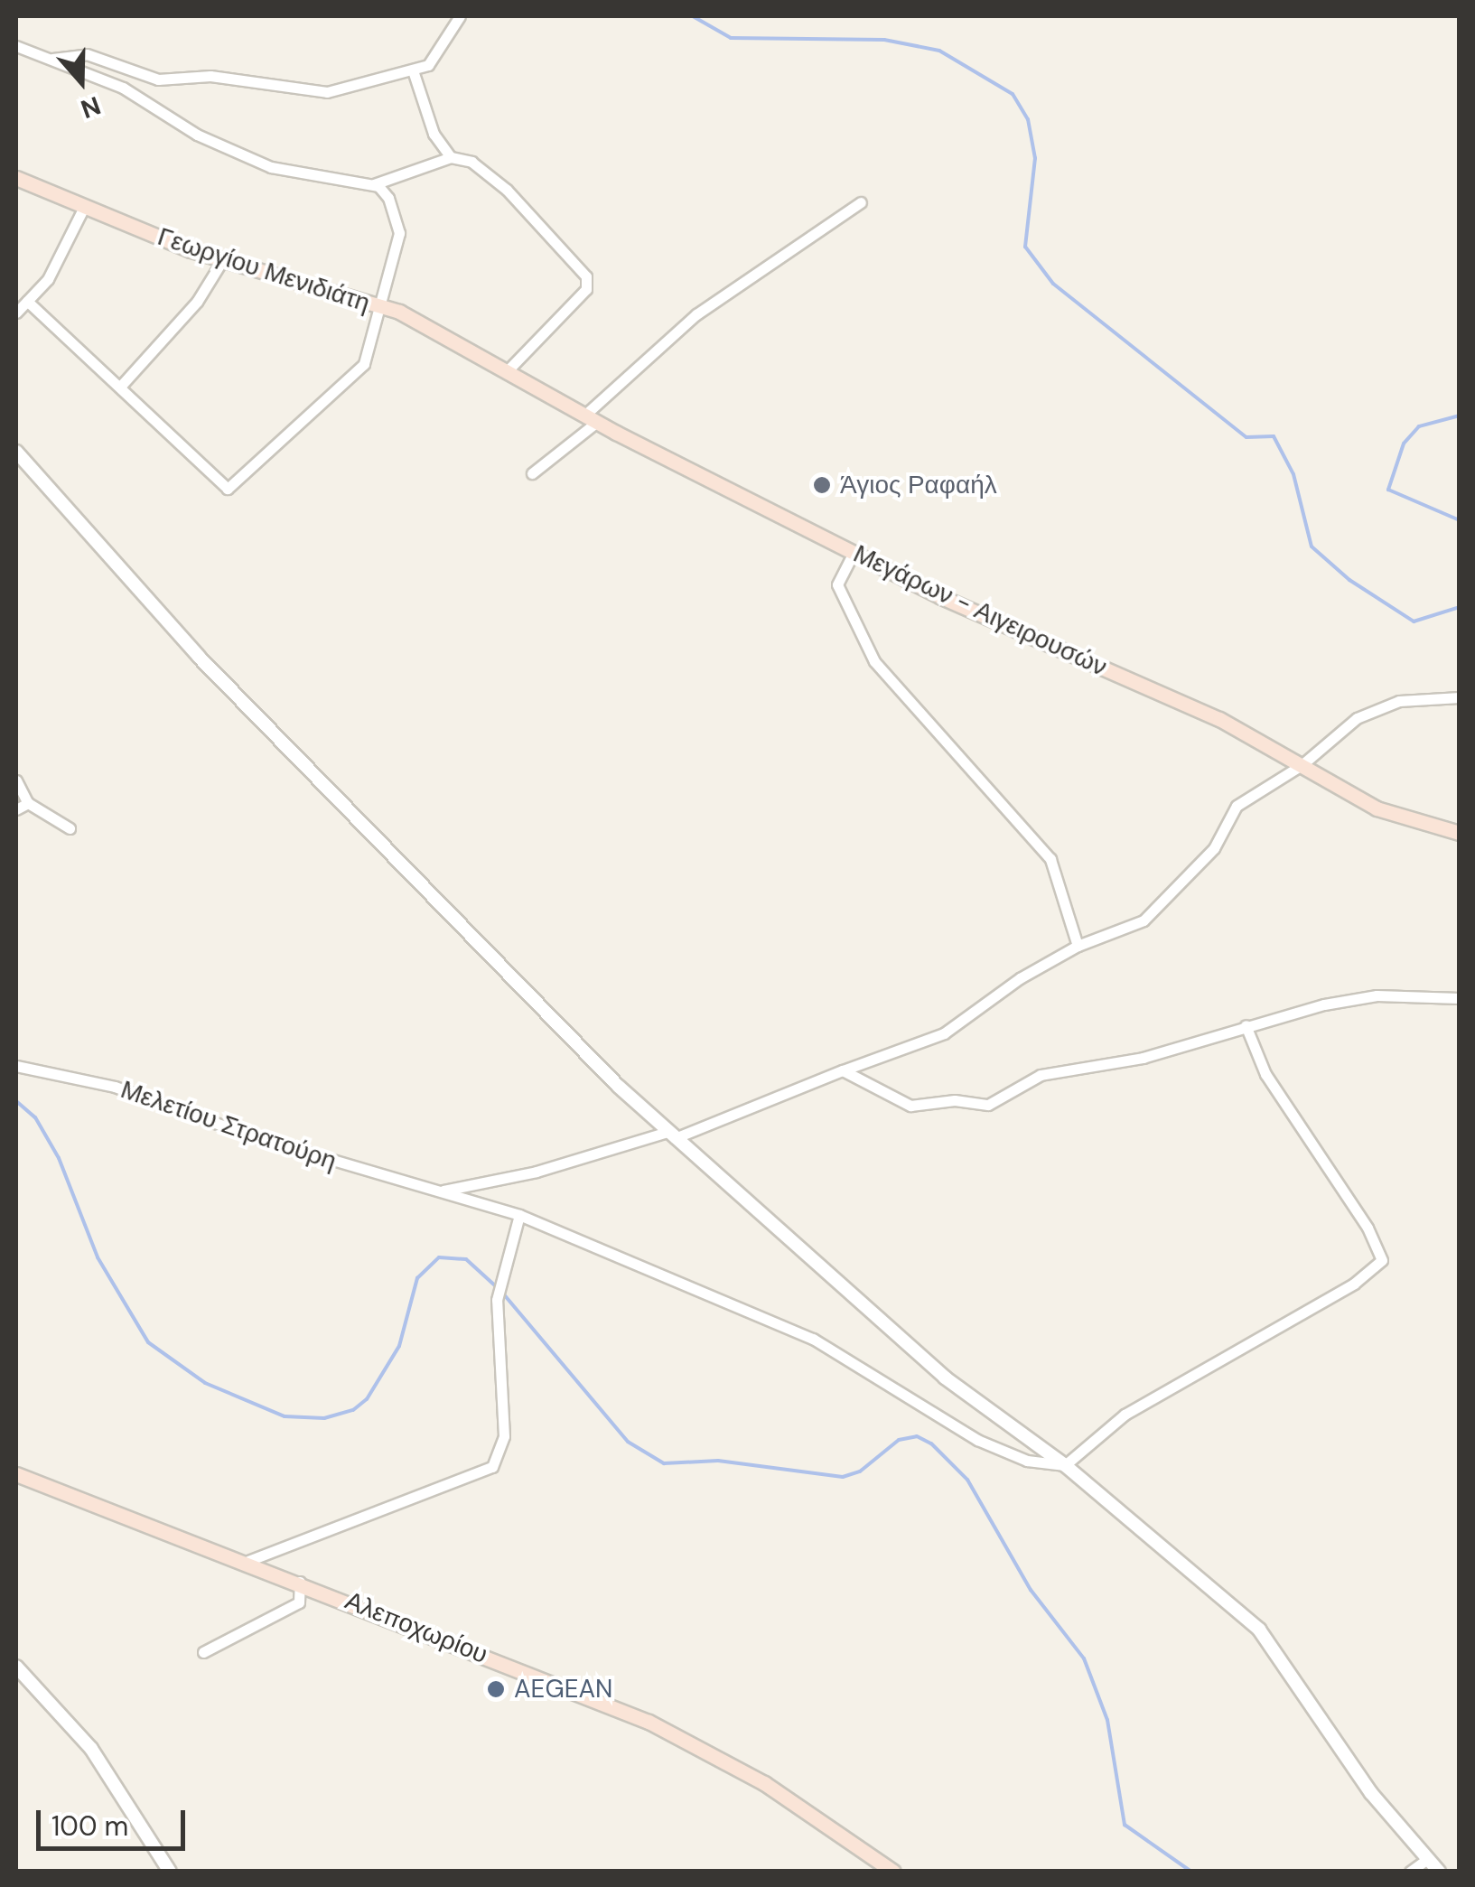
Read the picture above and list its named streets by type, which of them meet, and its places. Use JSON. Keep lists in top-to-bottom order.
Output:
{
  "streets": {
    "main road": ["Γεωργίου Μενιδιάτη", "Μεγάρων - Αιγειρουσών", "Αλεποχωρίου"],
    "street": ["Μελετίου Στρατούρη"]
  },
  "crossings": [
    ["Γεωργίου Μενιδιάτη", "Μεγάρων - Αιγειρουσών"]
  ],
  "places": ["Άγιος Ραφαήλ", "AEGEAN"],
  "scale_bar": "100 m",
  "north": "bottom"
}
